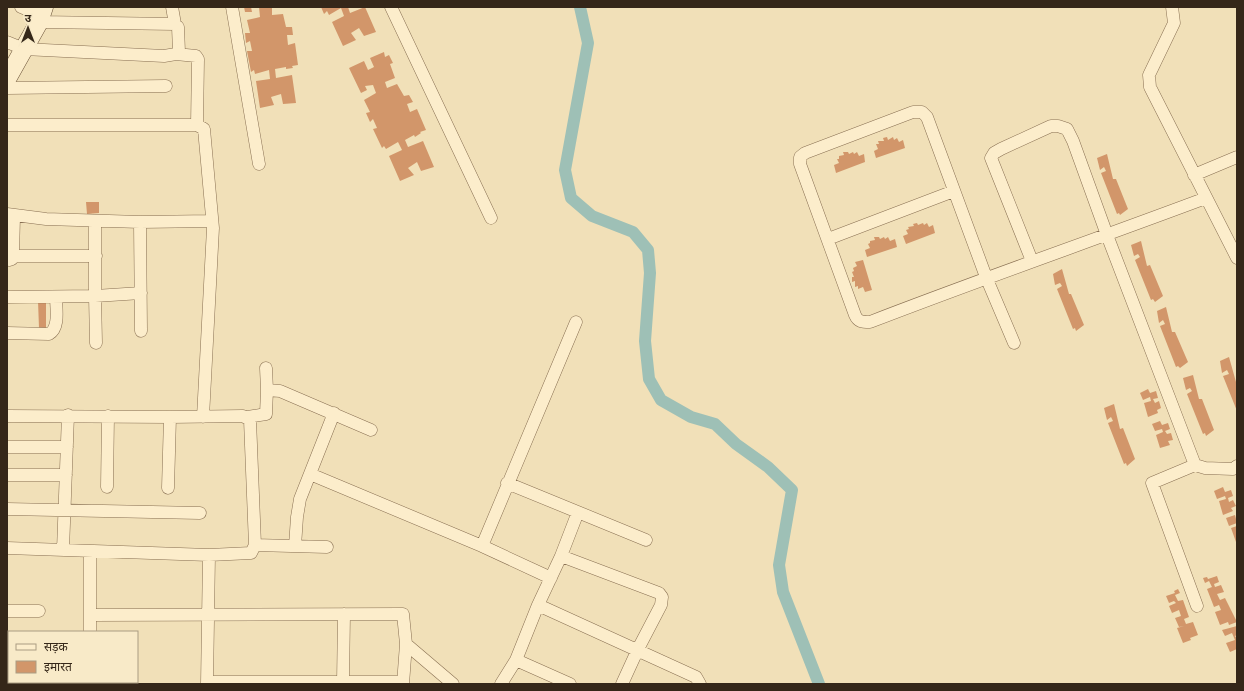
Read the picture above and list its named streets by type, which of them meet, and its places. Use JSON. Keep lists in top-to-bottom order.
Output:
{
  "legend": ["सड़क", "इमारत"],
  "north": "top"
}
